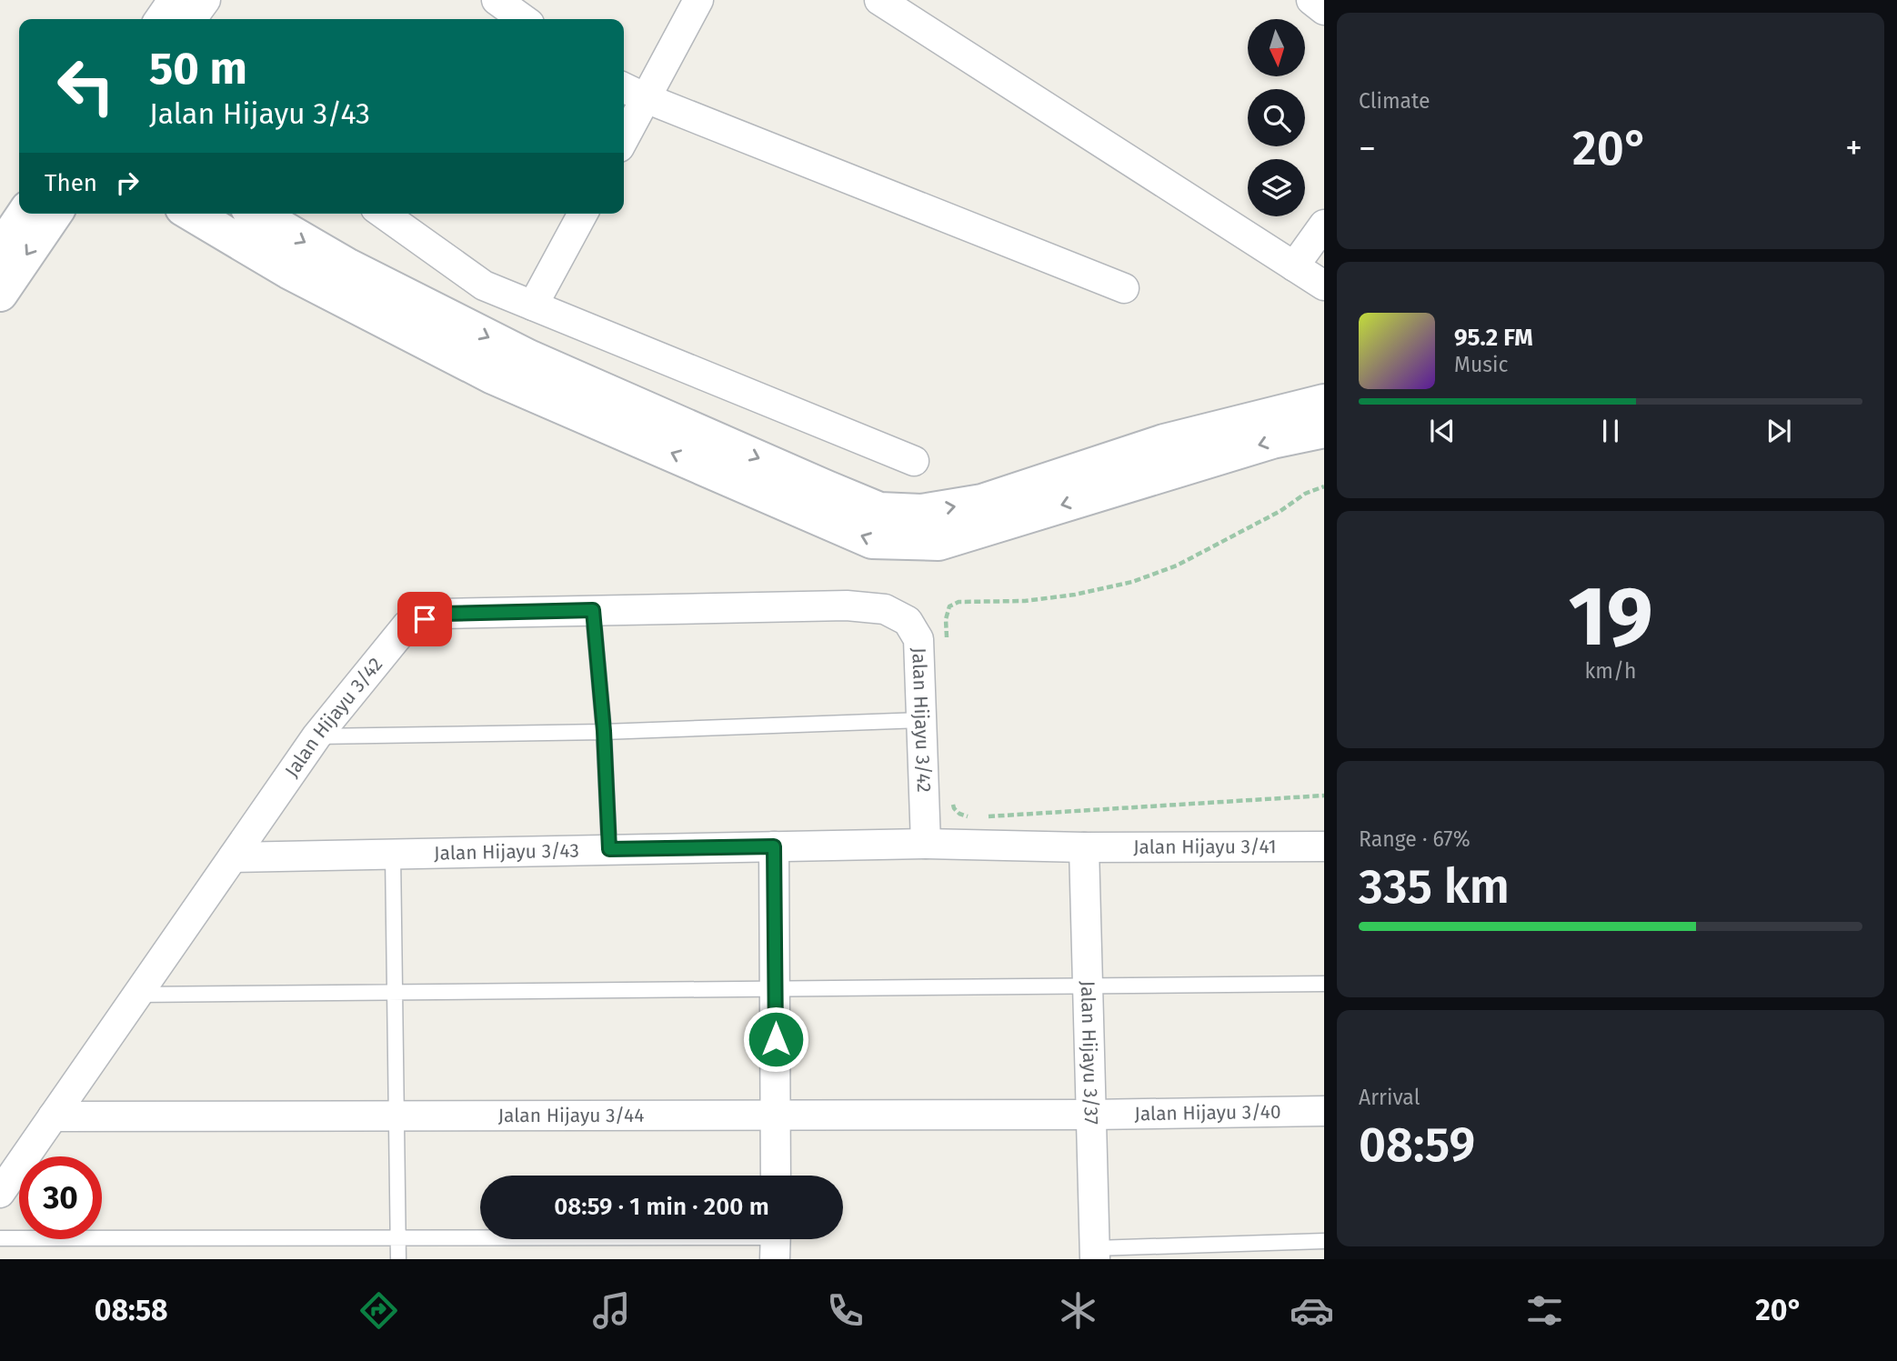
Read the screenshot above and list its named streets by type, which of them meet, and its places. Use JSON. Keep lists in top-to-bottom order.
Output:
{
  "streets": {
    "street": [
      "Jalan Hijayu 3/42",
      "Jalan Hijayu 3/41",
      "Jalan Hijayu 3/43",
      "Jalan Hijayu 3/37",
      "Jalan Hijayu 3/40",
      "Jalan Hijayu 3/44"
    ]
  },
  "crossings": [
    ["Jalan Hijayu 3/42", "Jalan Hijayu 3/43"],
    ["Jalan Hijayu 3/42", "Jalan Hijayu 3/44"],
    ["Jalan Hijayu 3/41", "Jalan Hijayu 3/43"],
    ["Jalan Hijayu 3/41", "Jalan Hijayu 3/37"],
    ["Jalan Hijayu 3/43", "Jalan Hijayu 3/37"],
    ["Jalan Hijayu 3/37", "Jalan Hijayu 3/40"],
    ["Jalan Hijayu 3/37", "Jalan Hijayu 3/44"],
    ["Jalan Hijayu 3/40", "Jalan Hijayu 3/44"]
  ],
  "north": "bottom",
  "page": {
    "tile": [
      "Climate",
      ["19", "km/h"],
      ["Range · 67%", "335 km"],
      ["Arrival", "08:59"]
    ],
    "turn": ["50 m", "Jalan Hijayu 3/43"],
    "heat": ["−", "20°", "+"],
    "then": "Then",
    "song": ["95.2 FM", "Music"],
    "limit": "30",
    "trip": "08:59 · 1 min · 200 m",
    "tabs": ["08:58", "20°"]
  }
}
